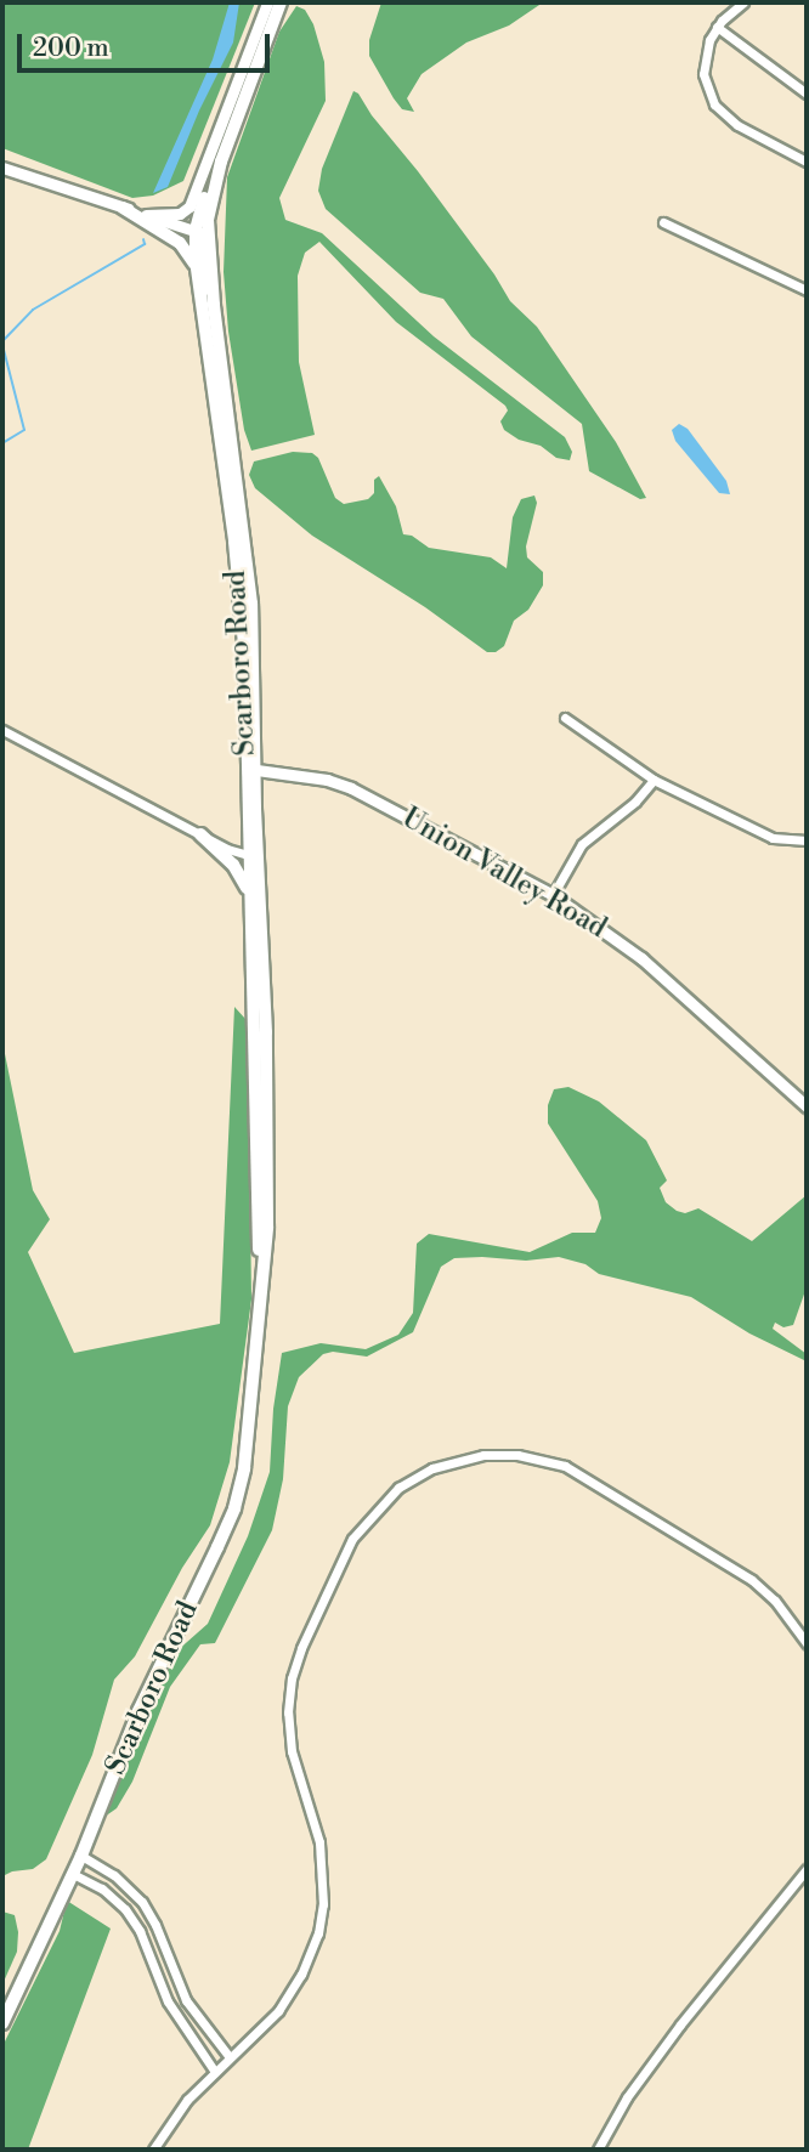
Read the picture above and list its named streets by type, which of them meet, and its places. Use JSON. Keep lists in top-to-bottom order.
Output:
{
  "streets": {
    "main road": ["Scarboro Road"],
    "street": ["Union Valley Road"]
  },
  "crossings": [
    ["Scarboro Road", "Union Valley Road"]
  ],
  "scale_bar": "200 m"
}
